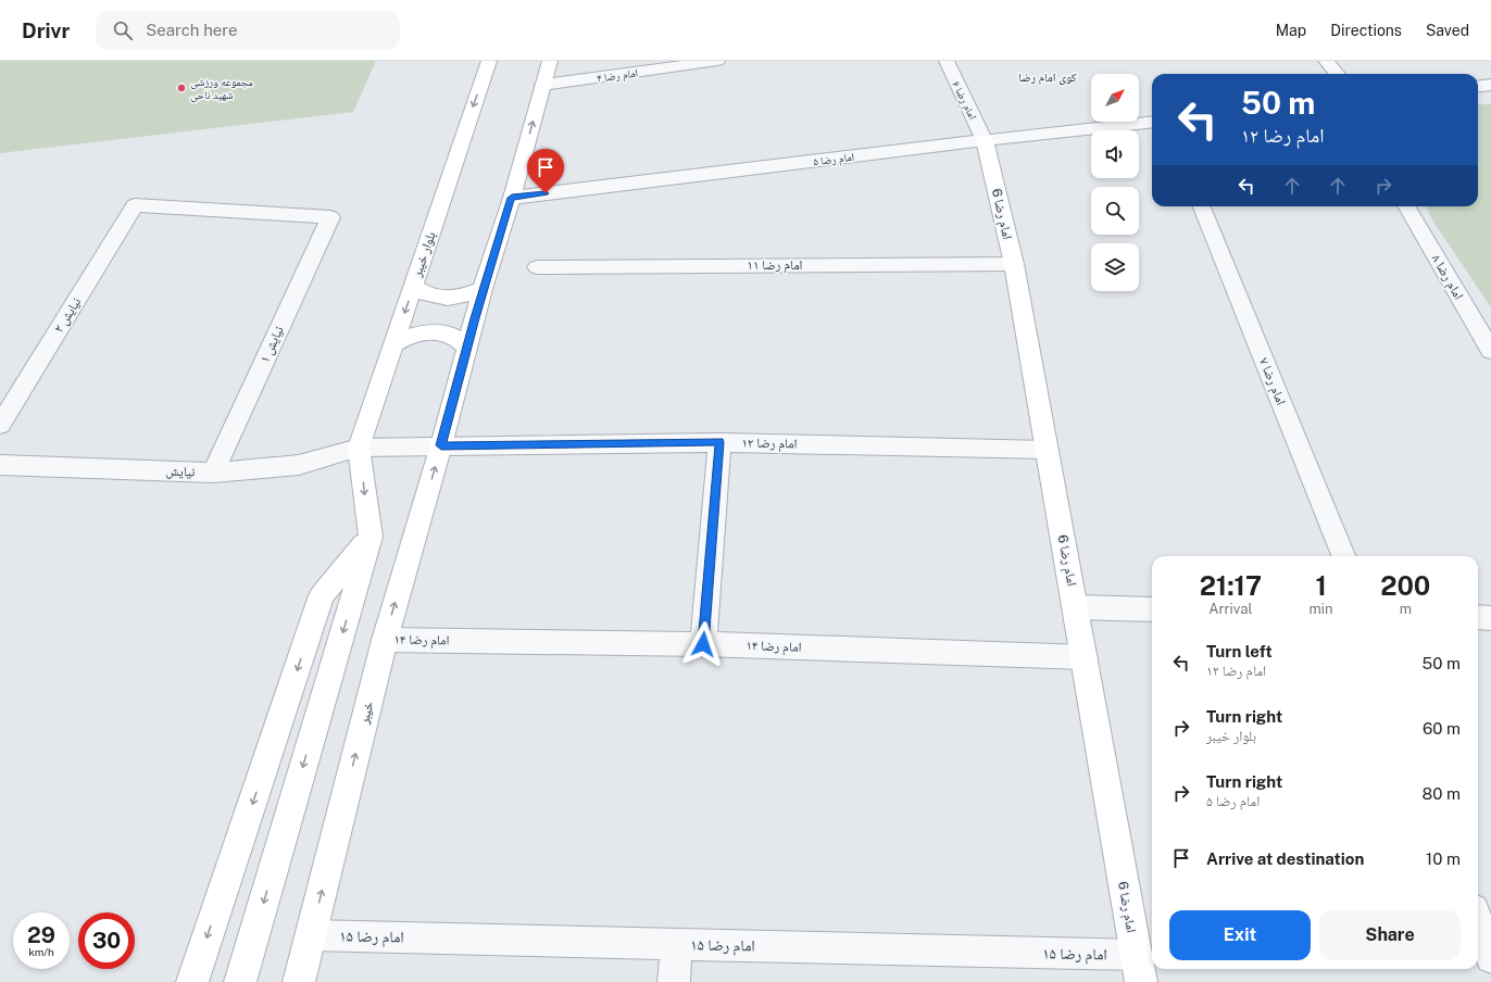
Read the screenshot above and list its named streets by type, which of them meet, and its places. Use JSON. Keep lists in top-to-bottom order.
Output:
{
  "streets": {
    "main road": ["امام رضا 6", "بلوار خیبر", "خیبر"],
    "street": [
      "امام رضا ۴",
      "امام رضا ۶",
      "امام رضا ۵",
      "امام رضا ۱۱",
      "امام رضا ۸",
      "نیایش ۲",
      "نیایش ۱",
      "امام رضا ۷",
      "امام رضا ۱۲",
      "نیایش",
      "امام رضا ۱۴",
      "امام رضا ۱۵"
    ]
  },
  "crossings": [
    ["امام رضا ۶", "امام رضا ۵"],
    ["امام رضا ۶", "امام رضا 6"],
    ["امام رضا ۵", "امام رضا 6"],
    ["امام رضا 6", "امام رضا ۱۱"],
    ["امام رضا 6", "امام رضا ۱۲"],
    ["امام رضا 6", "امام رضا ۱۴"],
    ["امام رضا 6", "امام رضا ۱۵"],
    ["بلوار خیبر", "نیایش"],
    ["نیایش ۲", "نیایش ۱"],
    ["نیایش ۱", "نیایش"],
    ["امام رضا ۱۲", "نیایش"],
    ["امام رضا ۱۲", "خیبر"],
    ["نیایش", "خیبر"],
    ["امام رضا ۱۴", "خیبر"],
    ["خیبر", "امام رضا ۱۵"]
  ],
  "districts": ["کوی امام رضا"],
  "places": ["مجموعه ورزشی شهید ناحی"],
  "north": "top right",
  "page": {
    "header": "Drivr",
    "search": "Search here",
    "nav": ["Map", "Directions", "Saved"],
    "turn": ["50 m", "امام رضا ۱۲"],
    "eta": [
      "21:17",
      "Arrival",
      "1",
      "min",
      "200",
      "m"
    ],
    "list": [
      {
        "name": "Turn left",
        "note": "امام رضا ۱۲",
        "value": "50 m"
      },
      {
        "name": "Turn right",
        "note": "بلوار خیبر",
        "value": "60 m"
      },
      {
        "name": "Turn right",
        "note": "امام رضا ۵",
        "value": "80 m"
      },
      {
        "name": "Arrive at destination",
        "value": "10 m"
      }
    ],
    "buttons": ["Exit", "Share"],
    "speed": "29 km/h",
    "limit": "30"
  }
}
